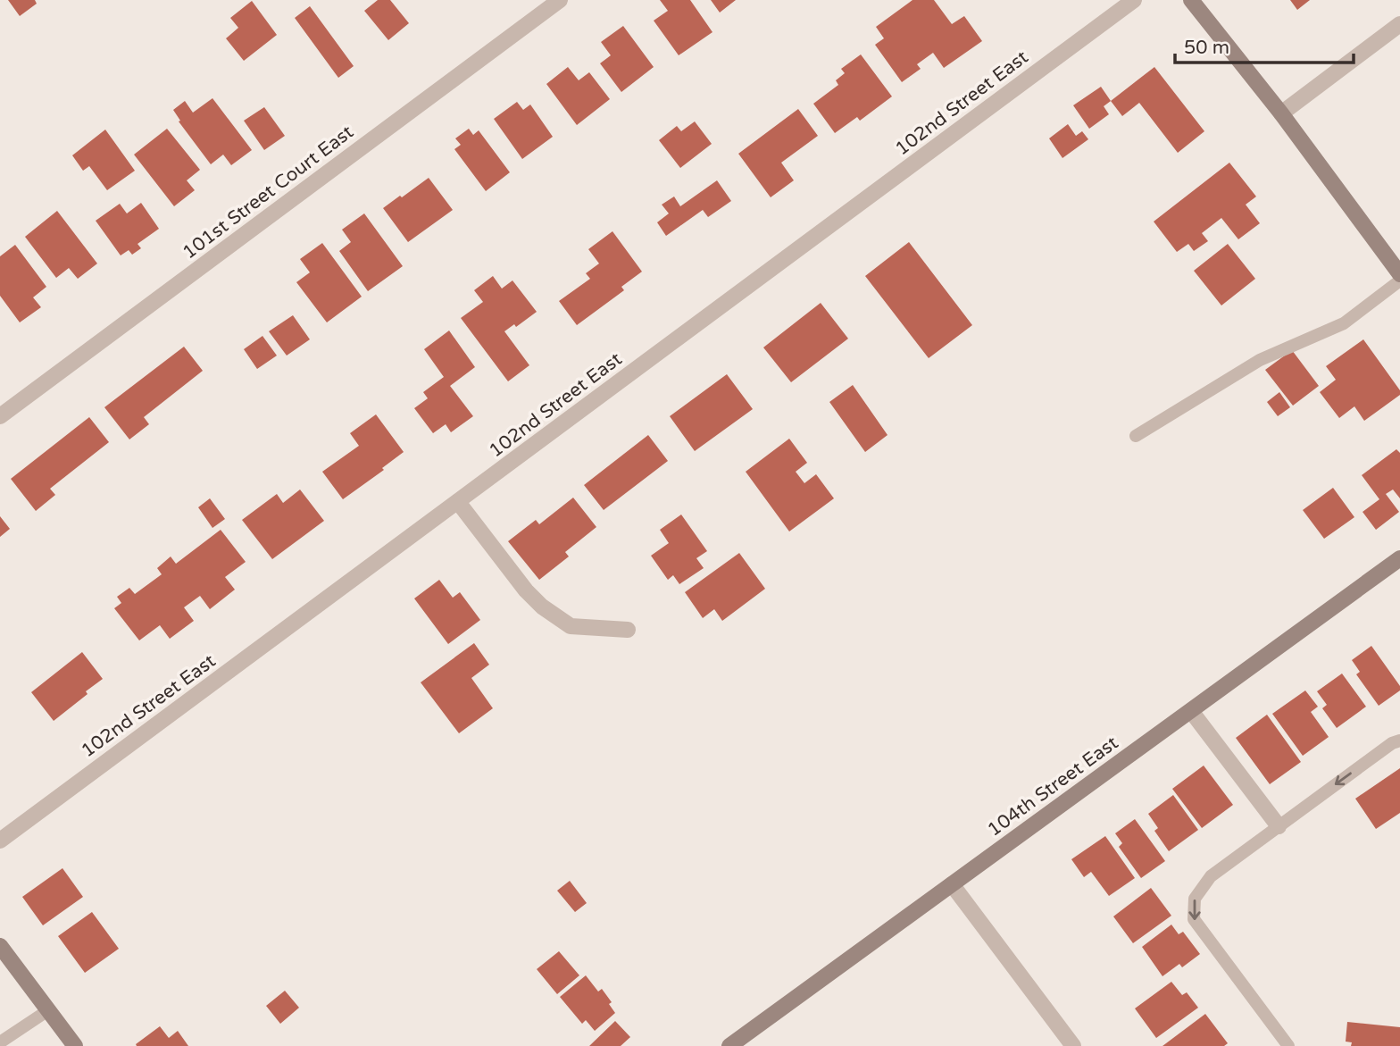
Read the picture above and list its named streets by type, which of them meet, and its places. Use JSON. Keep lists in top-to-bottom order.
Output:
{
  "streets": {
    "street": ["102nd Street East", "101st Street Court East", "104th Street East"]
  },
  "scale_bar": "50 m"
}
